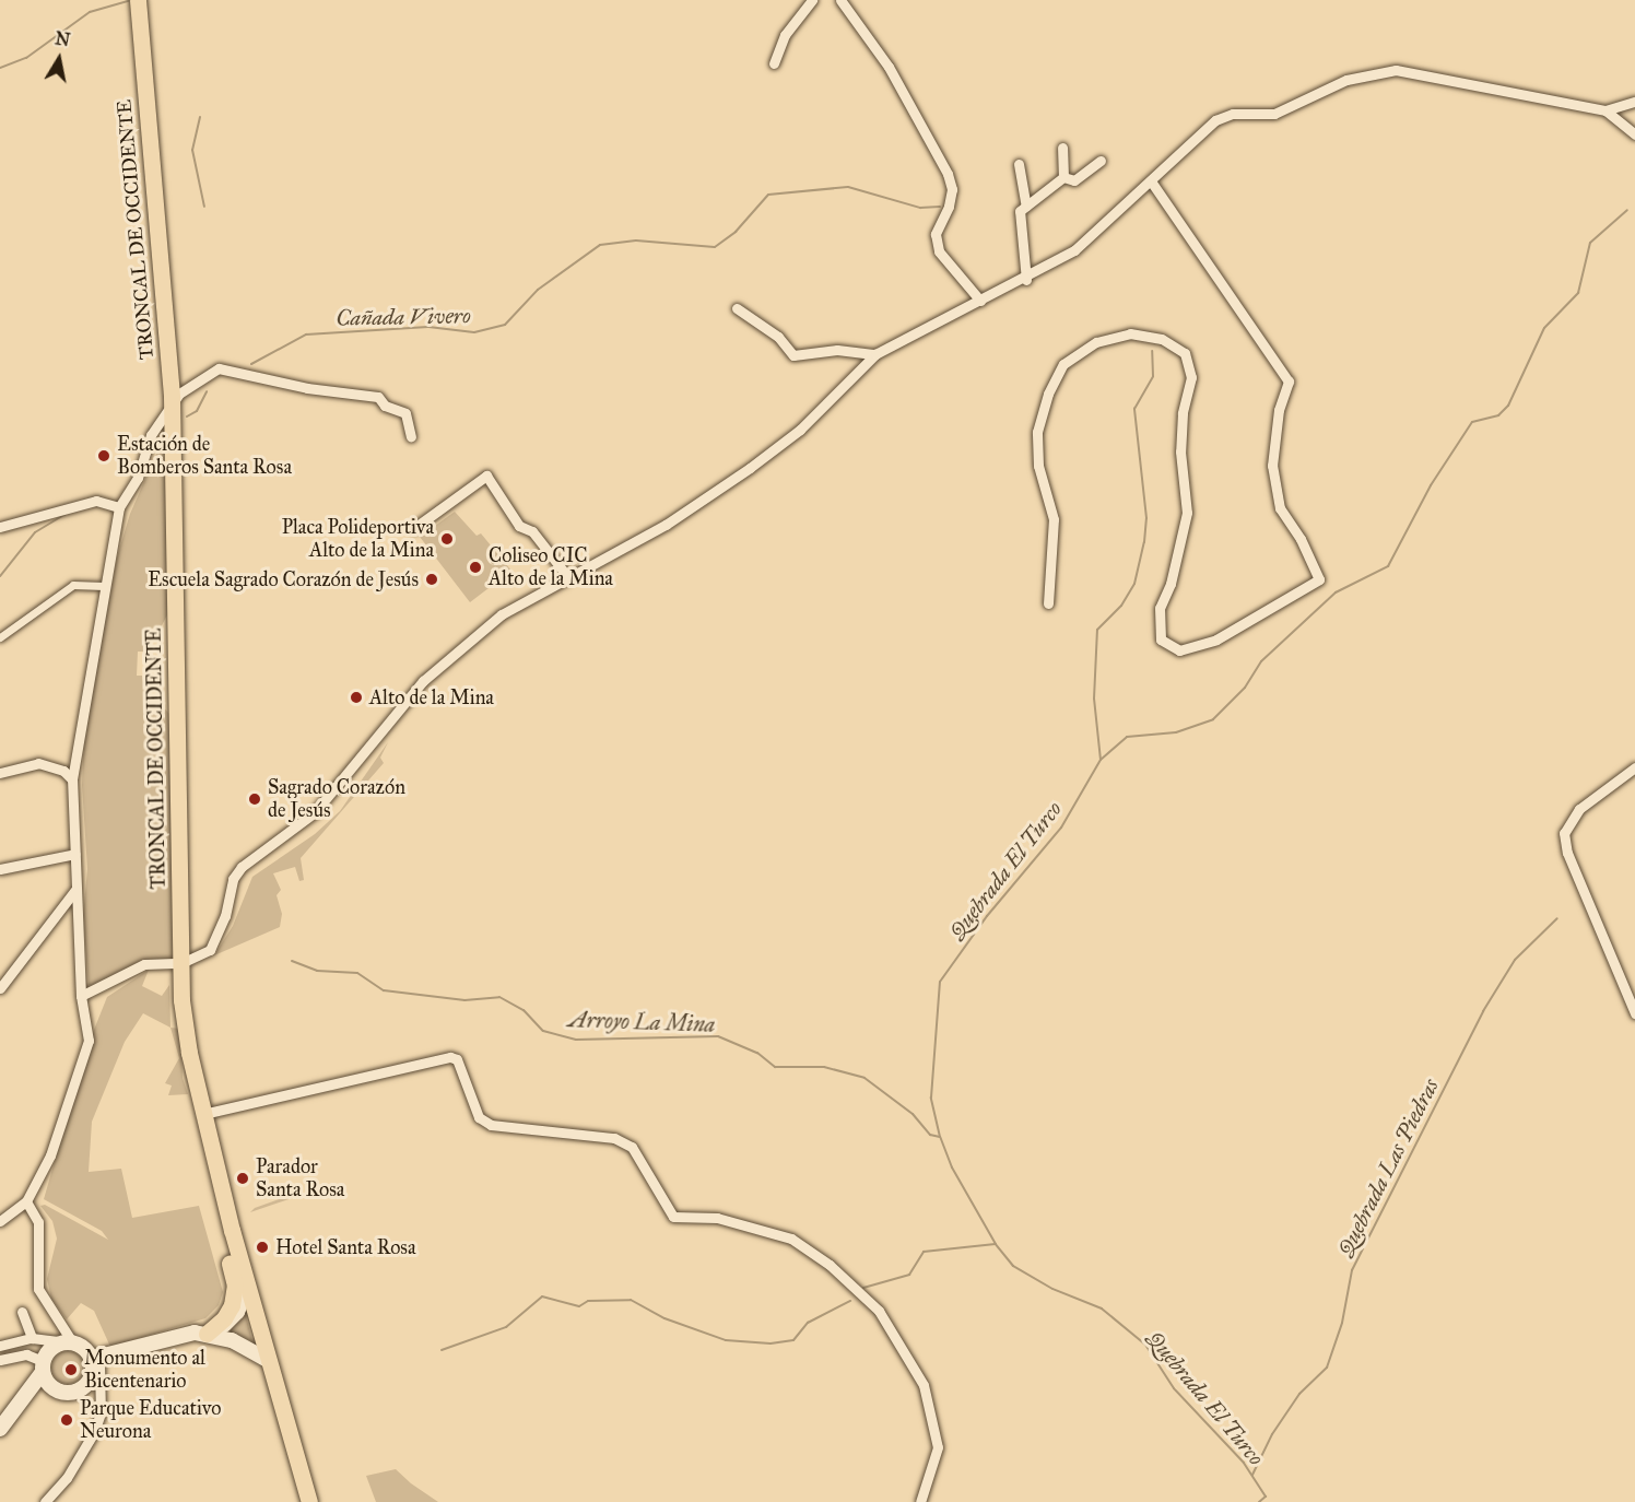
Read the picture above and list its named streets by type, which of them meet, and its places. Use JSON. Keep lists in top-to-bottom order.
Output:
{
  "streets": {
    "main road": ["TRONCAL DE OCCIDENTE"]
  },
  "water": [
    "Cañada Vivero",
    "Quebrada El Turco",
    "Arroyo La Mina",
    "Quebrada Las Piedras"
  ],
  "places": [
    "Estación de Bomberos Santa Rosa",
    "Placa Polideportiva Alto de la Mina",
    "Coliseo CIC Alto de la Mina",
    "Escuela Sagrado Corazón de Jesús",
    "Alto de la Mina",
    "Sagrado Corazón de Jesús",
    "Parador Santa Rosa",
    "Hotel Santa Rosa",
    "Monumento al Bicentenario",
    "Parque Educativo Neurona"
  ],
  "north": "top"
}
